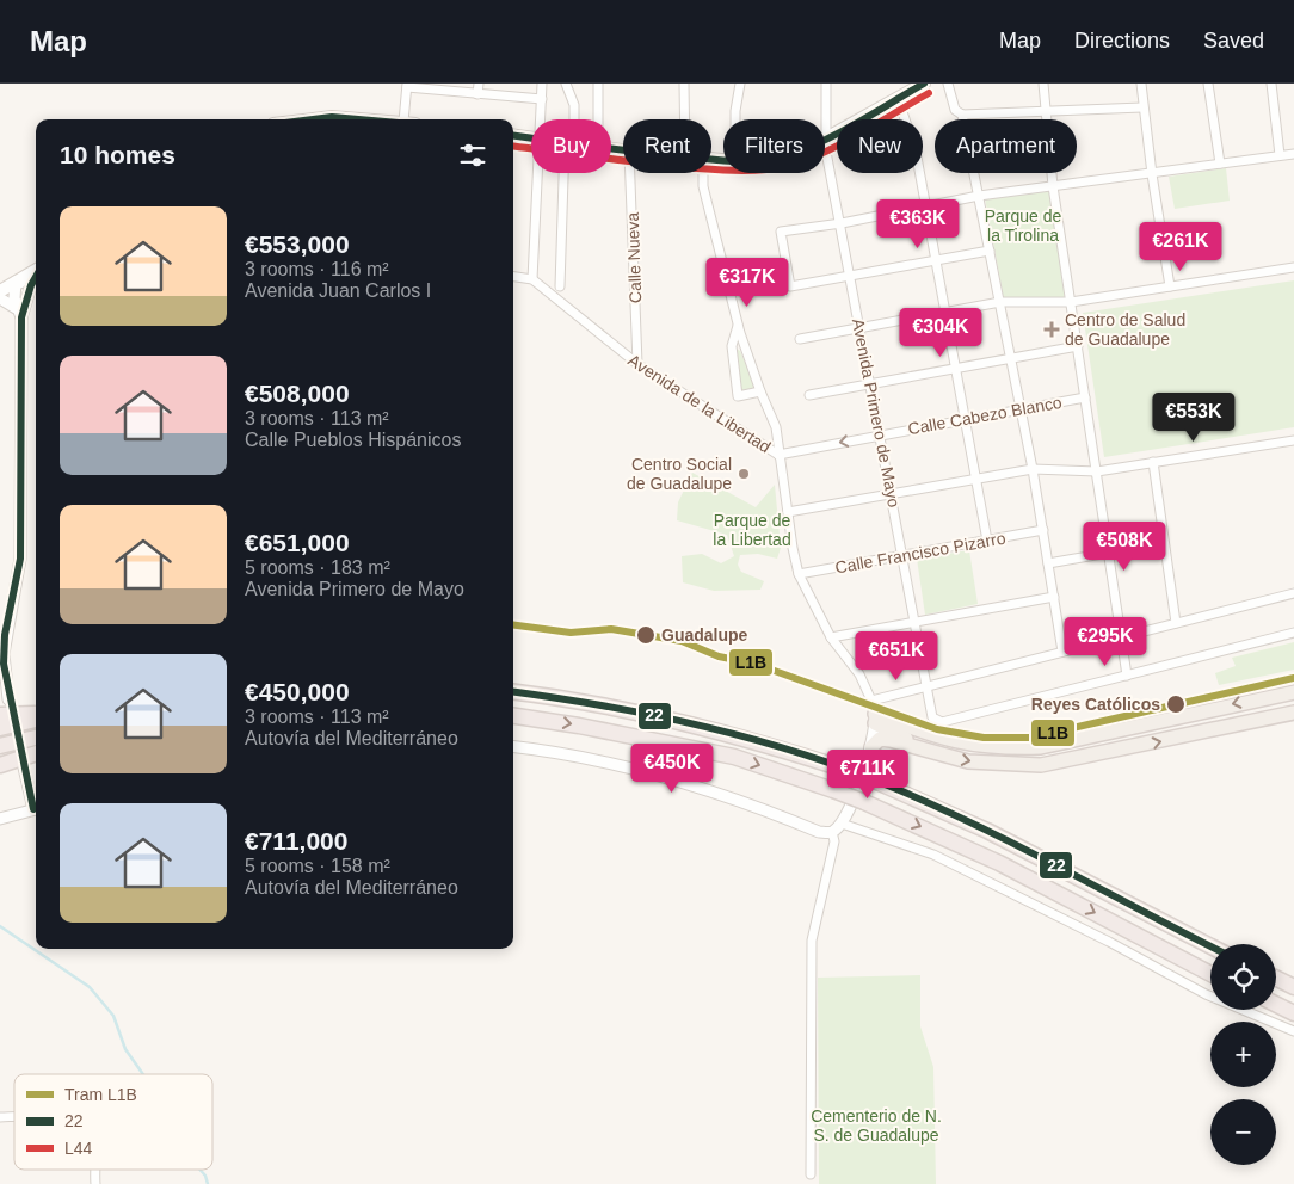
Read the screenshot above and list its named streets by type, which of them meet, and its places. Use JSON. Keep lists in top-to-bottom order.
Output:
{
  "streets": {
    "street": [
      "Calle Nueva",
      "Avenida de la Libertad",
      "Avenida Primero de Mayo",
      "Calle Cabezo Blanco",
      "Calle Francisco Pizarro"
    ]
  },
  "crossings": [
    ["Calle Nueva", "Avenida de la Libertad"],
    ["Avenida de la Libertad", "Calle Cabezo Blanco"],
    ["Avenida de la Libertad", "Calle Francisco Pizarro"],
    ["Avenida Primero de Mayo", "Calle Cabezo Blanco"],
    ["Avenida Primero de Mayo", "Calle Francisco Pizarro"]
  ],
  "parks": ["Parque de la Tirolina", "Parque de la Libertad", "Cementerio de N. S. de Guadalupe"],
  "places": {
    "health": ["Centro de Salud de Guadalupe"],
    "other": ["Centro Social de Guadalupe", "Guadalupe", "Reyes Católicos"]
  },
  "lines": ["transit line 22", "transit line L44", "tram line L1B"],
  "legend": ["Tram L1B", "22", "L44"],
  "page": {
    "header": "Map",
    "nav": ["Map", "Directions", "Saved"],
    "chip": [
      "Buy",
      "Rent",
      "Filters",
      "New",
      "Apartment"
    ],
    "heading": "10 homes",
    "list": [
      {
        "name": "€553,000",
        "note": "3 rooms · 116 m² · Avenida Juan Carlos I"
      },
      {
        "name": "€508,000",
        "note": "3 rooms · 113 m² · Calle Pueblos Hispánicos"
      },
      {
        "name": "€651,000",
        "note": "5 rooms · 183 m² · Avenida Primero de Mayo"
      },
      {
        "name": "€450,000",
        "note": "3 rooms · 113 m² · Autovía del Mediterráneo"
      },
      {
        "name": "€711,000",
        "note": "5 rooms · 158 m² · Autovía del Mediterráneo"
      }
    ],
    "price": [
      "€363K",
      "€261K",
      "€317K",
      "€304K",
      "€553K",
      "€508K",
      "€295K",
      "€651K",
      "€450K",
      "€711K"
    ],
    "map_buttons": ["+", "−"]
  }
}
